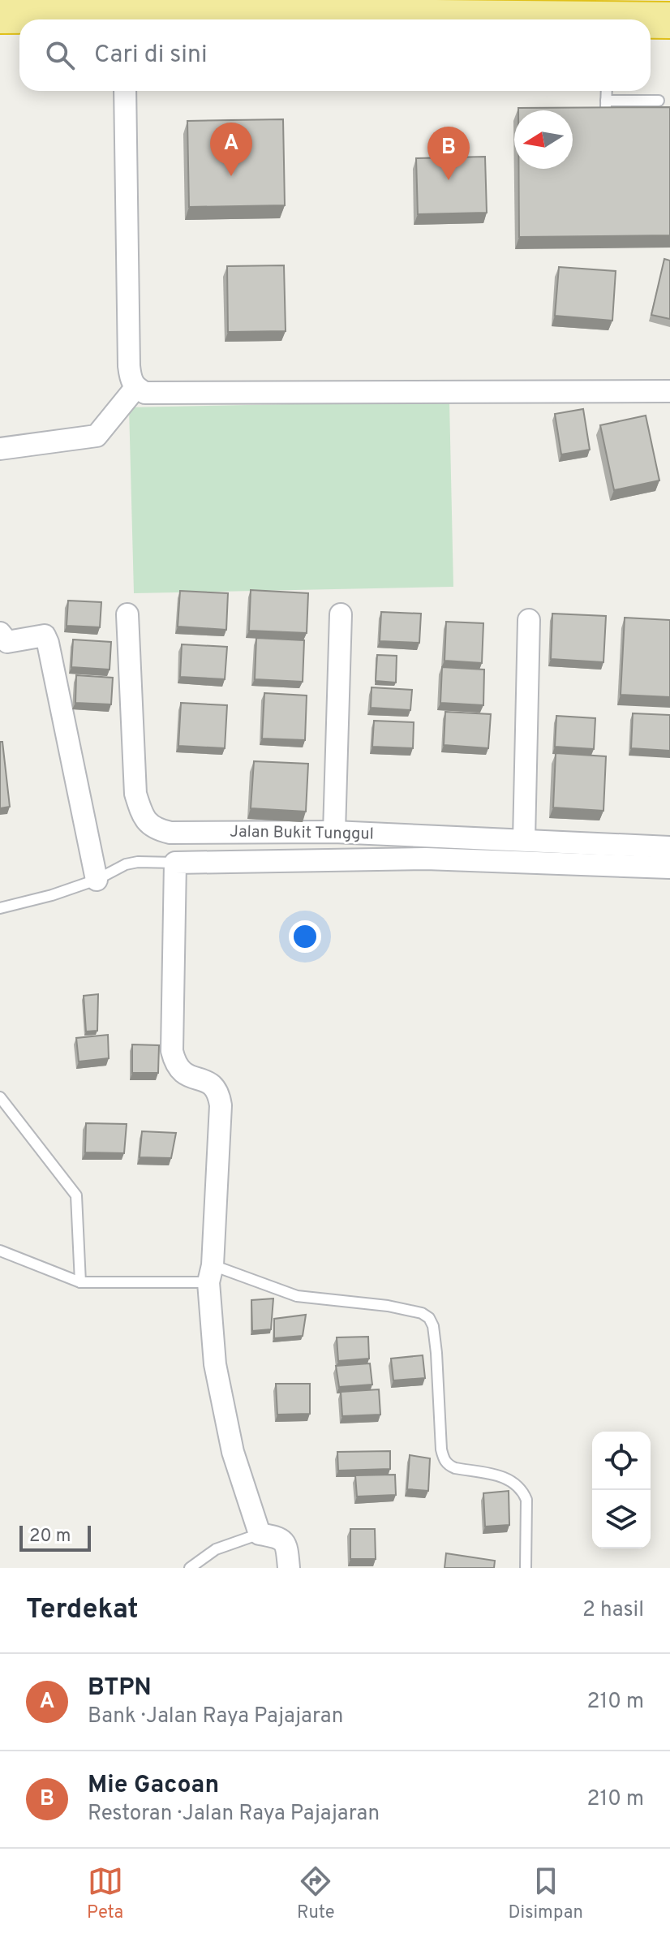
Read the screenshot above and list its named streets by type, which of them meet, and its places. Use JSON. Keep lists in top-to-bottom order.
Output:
{
  "streets": {
    "street": ["Jalan Bukit Tunggul"]
  },
  "scale_bar": "20 m",
  "north": "left",
  "page": {
    "search": "Cari di sini",
    "pins": ["A", "B"],
    "scale": "20 m",
    "heading": ["Terdekat", "2 hasil"],
    "list": [
      {
        "mark": "A",
        "name": "BTPN",
        "note": "Bank · Jalan Raya Pajajaran",
        "value": "210 m"
      },
      {
        "mark": "B",
        "name": "Mie Gacoan",
        "note": "Restoran · Jalan Raya Pajajaran",
        "value": "210 m"
      }
    ],
    "nav": ["Peta", "Rute", "Disimpan"]
  }
}
